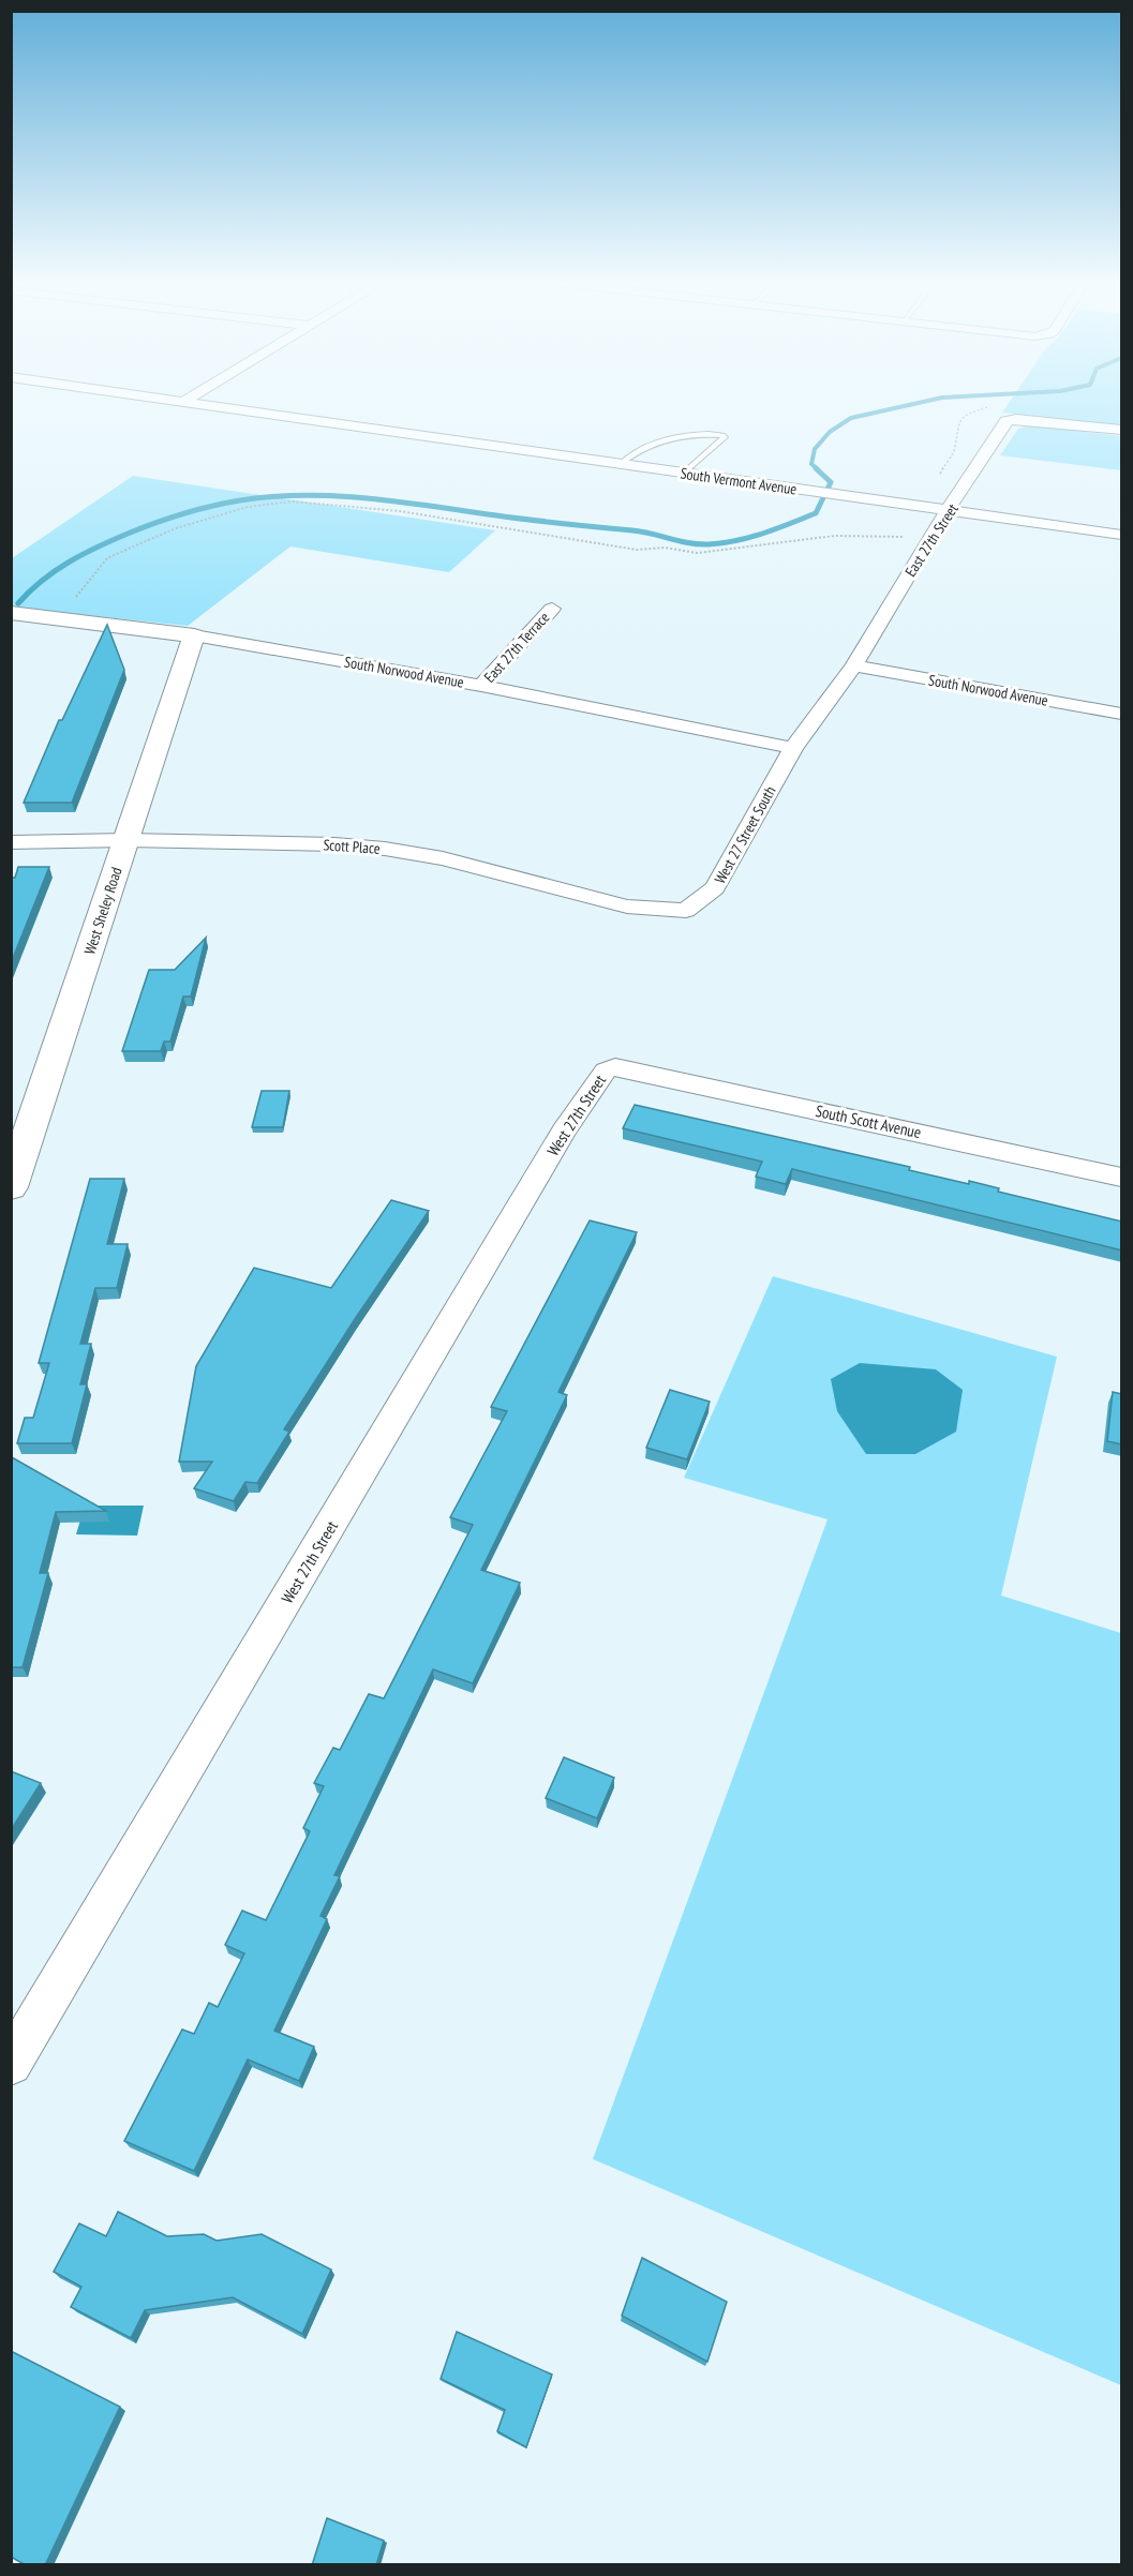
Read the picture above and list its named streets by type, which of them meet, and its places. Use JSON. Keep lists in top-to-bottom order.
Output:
{
  "streets": {
    "street": [
      "South Vermont Avenue",
      "East 27th Street",
      "East 27th Terrace",
      "South Norwood Avenue",
      "West 27 Street South",
      "Scott Place",
      "West Sheley Road",
      "West 27th Street",
      "South Scott Avenue"
    ]
  },
  "crossings": [
    ["South Vermont Avenue", "East 27th Street"],
    ["East 27th Street", "South Norwood Avenue"],
    ["East 27th Street", "West 27 Street South"],
    ["East 27th Terrace", "South Norwood Avenue"],
    ["South Norwood Avenue", "West 27 Street South"],
    ["South Norwood Avenue", "West Sheley Road"],
    ["West 27 Street South", "Scott Place"],
    ["Scott Place", "West Sheley Road"],
    ["West 27th Street", "South Scott Avenue"]
  ]
}
